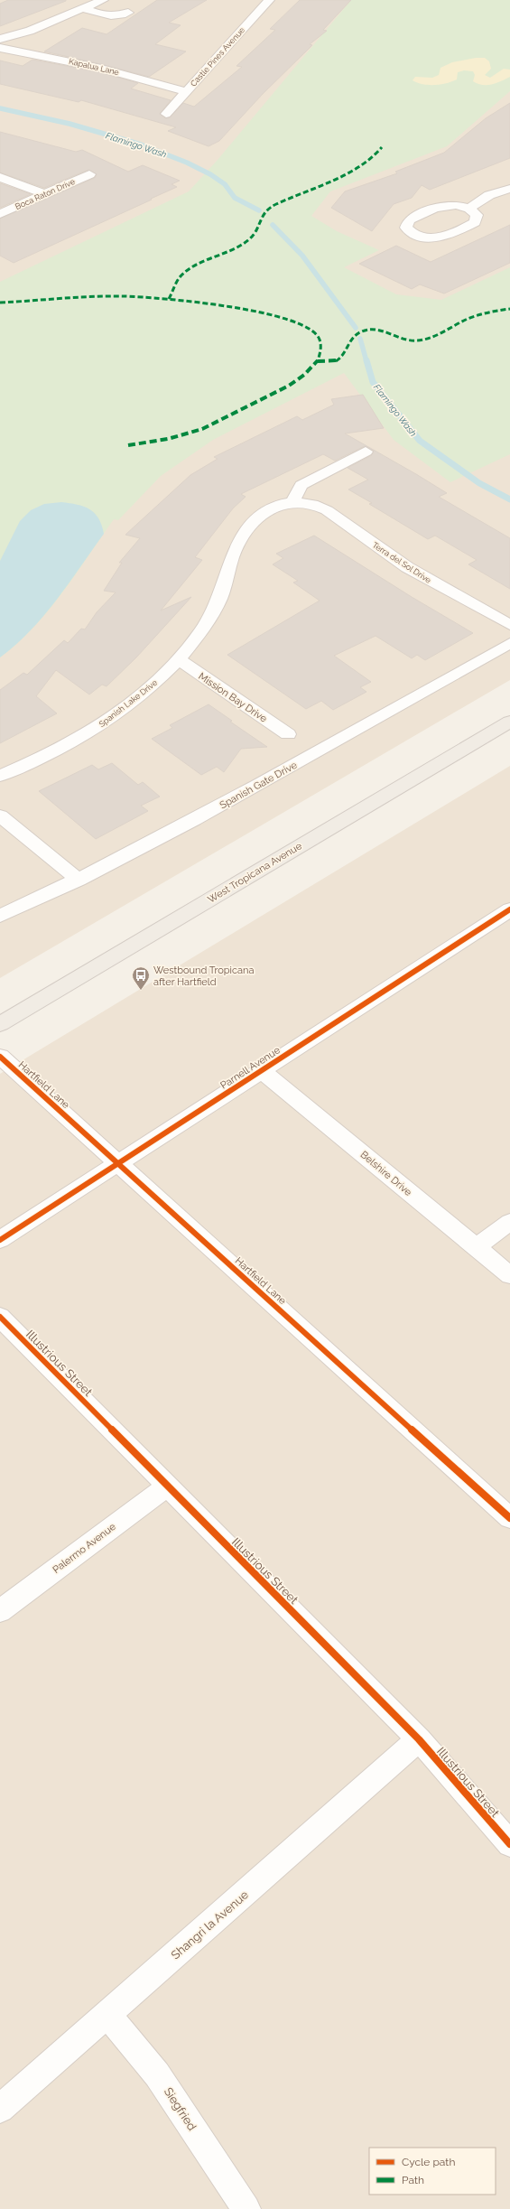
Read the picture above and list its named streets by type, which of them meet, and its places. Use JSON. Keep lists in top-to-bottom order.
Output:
{
  "streets": {
    "main road": ["West Tropicana Avenue"],
    "street": [
      "Castle Pines Avenue",
      "Kapalua Lane",
      "Boca Raton Drive",
      "Terra del Sol Drive",
      "Mission Bay Drive",
      "Spanish Lake Drive",
      "Spanish Gate Drive",
      "Parnell Avenue",
      "Hartfield Lane",
      "Belshire Drive",
      "Illustrious Street",
      "Palermo Avenue",
      "Shangri la Avenue",
      "Siegfried"
    ]
  },
  "crossings": [
    ["Castle Pines Avenue", "Kapalua Lane"],
    ["Terra del Sol Drive", "Spanish Lake Drive"],
    ["Mission Bay Drive", "Spanish Lake Drive"],
    ["Parnell Avenue", "Hartfield Lane"],
    ["Parnell Avenue", "Belshire Drive"],
    ["Illustrious Street", "Palermo Avenue"],
    ["Illustrious Street", "Shangri la Avenue"],
    ["Shangri la Avenue", "Siegfried"]
  ],
  "water": ["Flamingo Wash"],
  "places": {
    "bus stop": ["Westbound Tropicana after Hartfield"]
  },
  "legend": ["Cycle path", "Path"]
}
